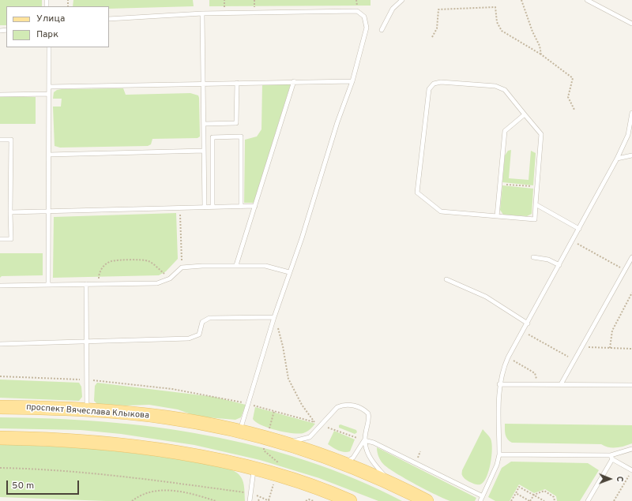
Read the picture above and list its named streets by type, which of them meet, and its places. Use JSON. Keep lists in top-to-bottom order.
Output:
{
  "streets": {
    "main road": ["проспект Вячеслава Клыкова"]
  },
  "legend": ["Улица", "Парк"],
  "scale_bar": "50 m",
  "north": "right"
}
